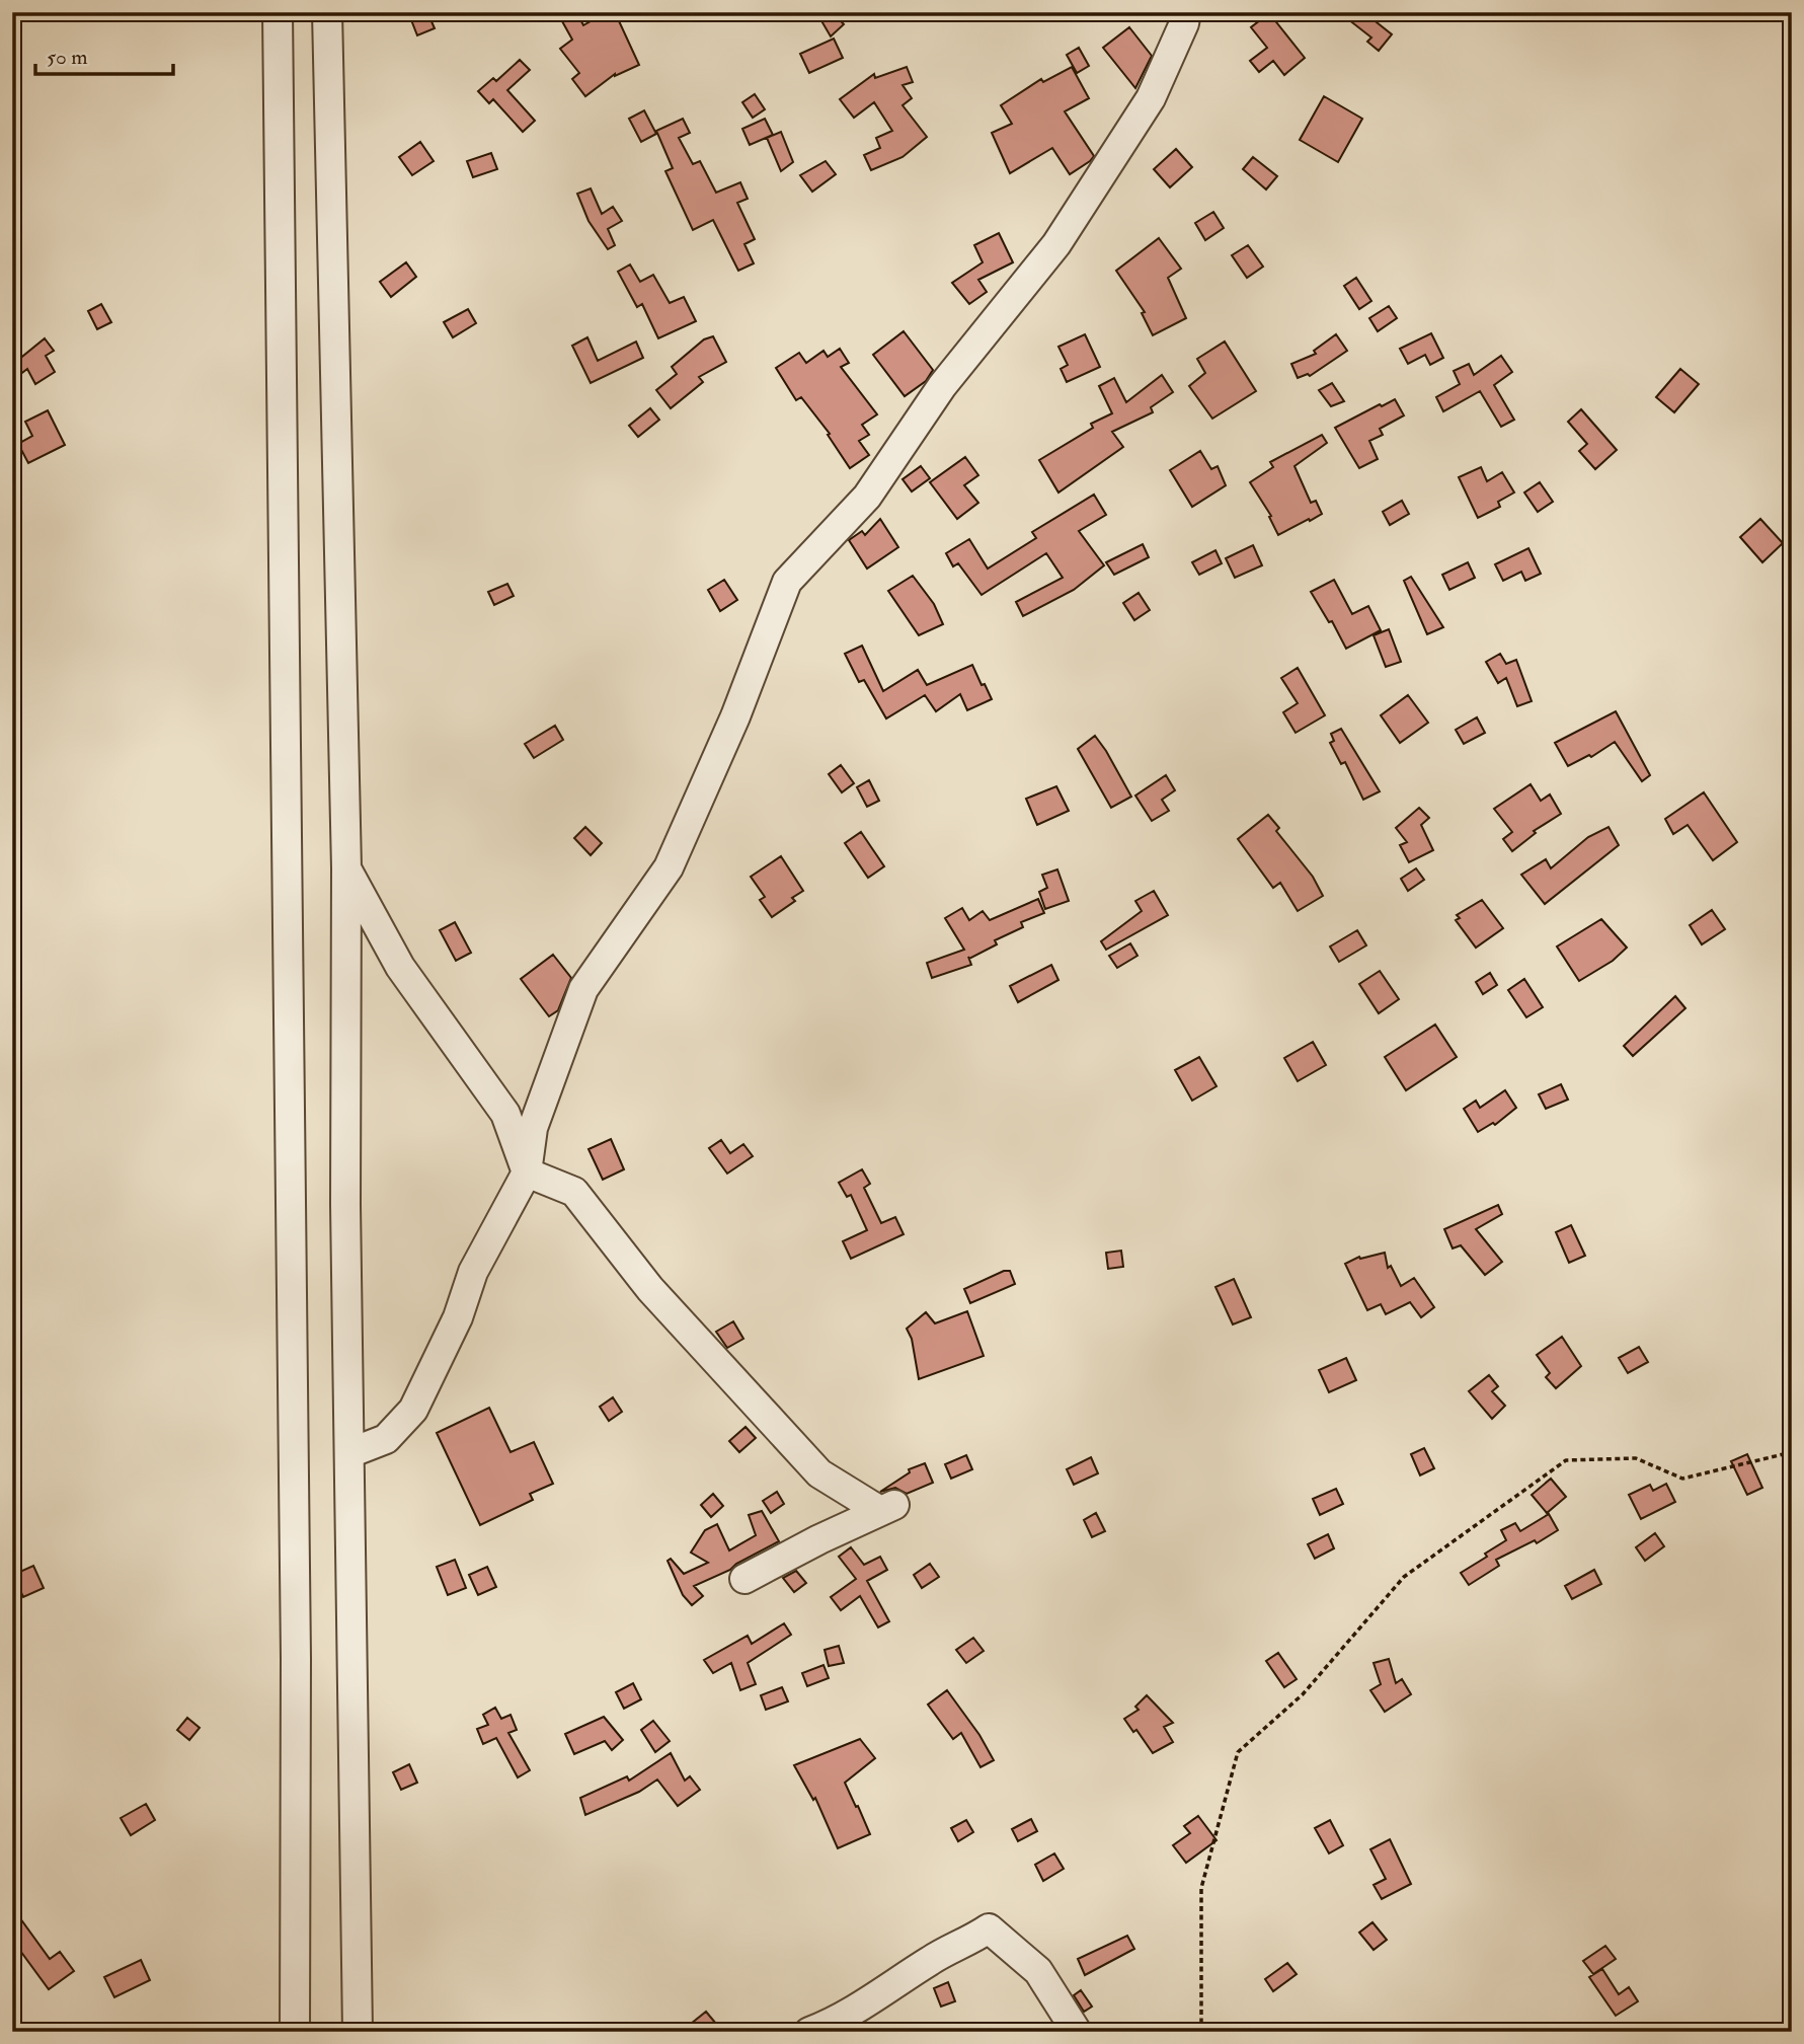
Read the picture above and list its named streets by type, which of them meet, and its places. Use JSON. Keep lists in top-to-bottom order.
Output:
{
  "scale_bar": "50 m"
}
